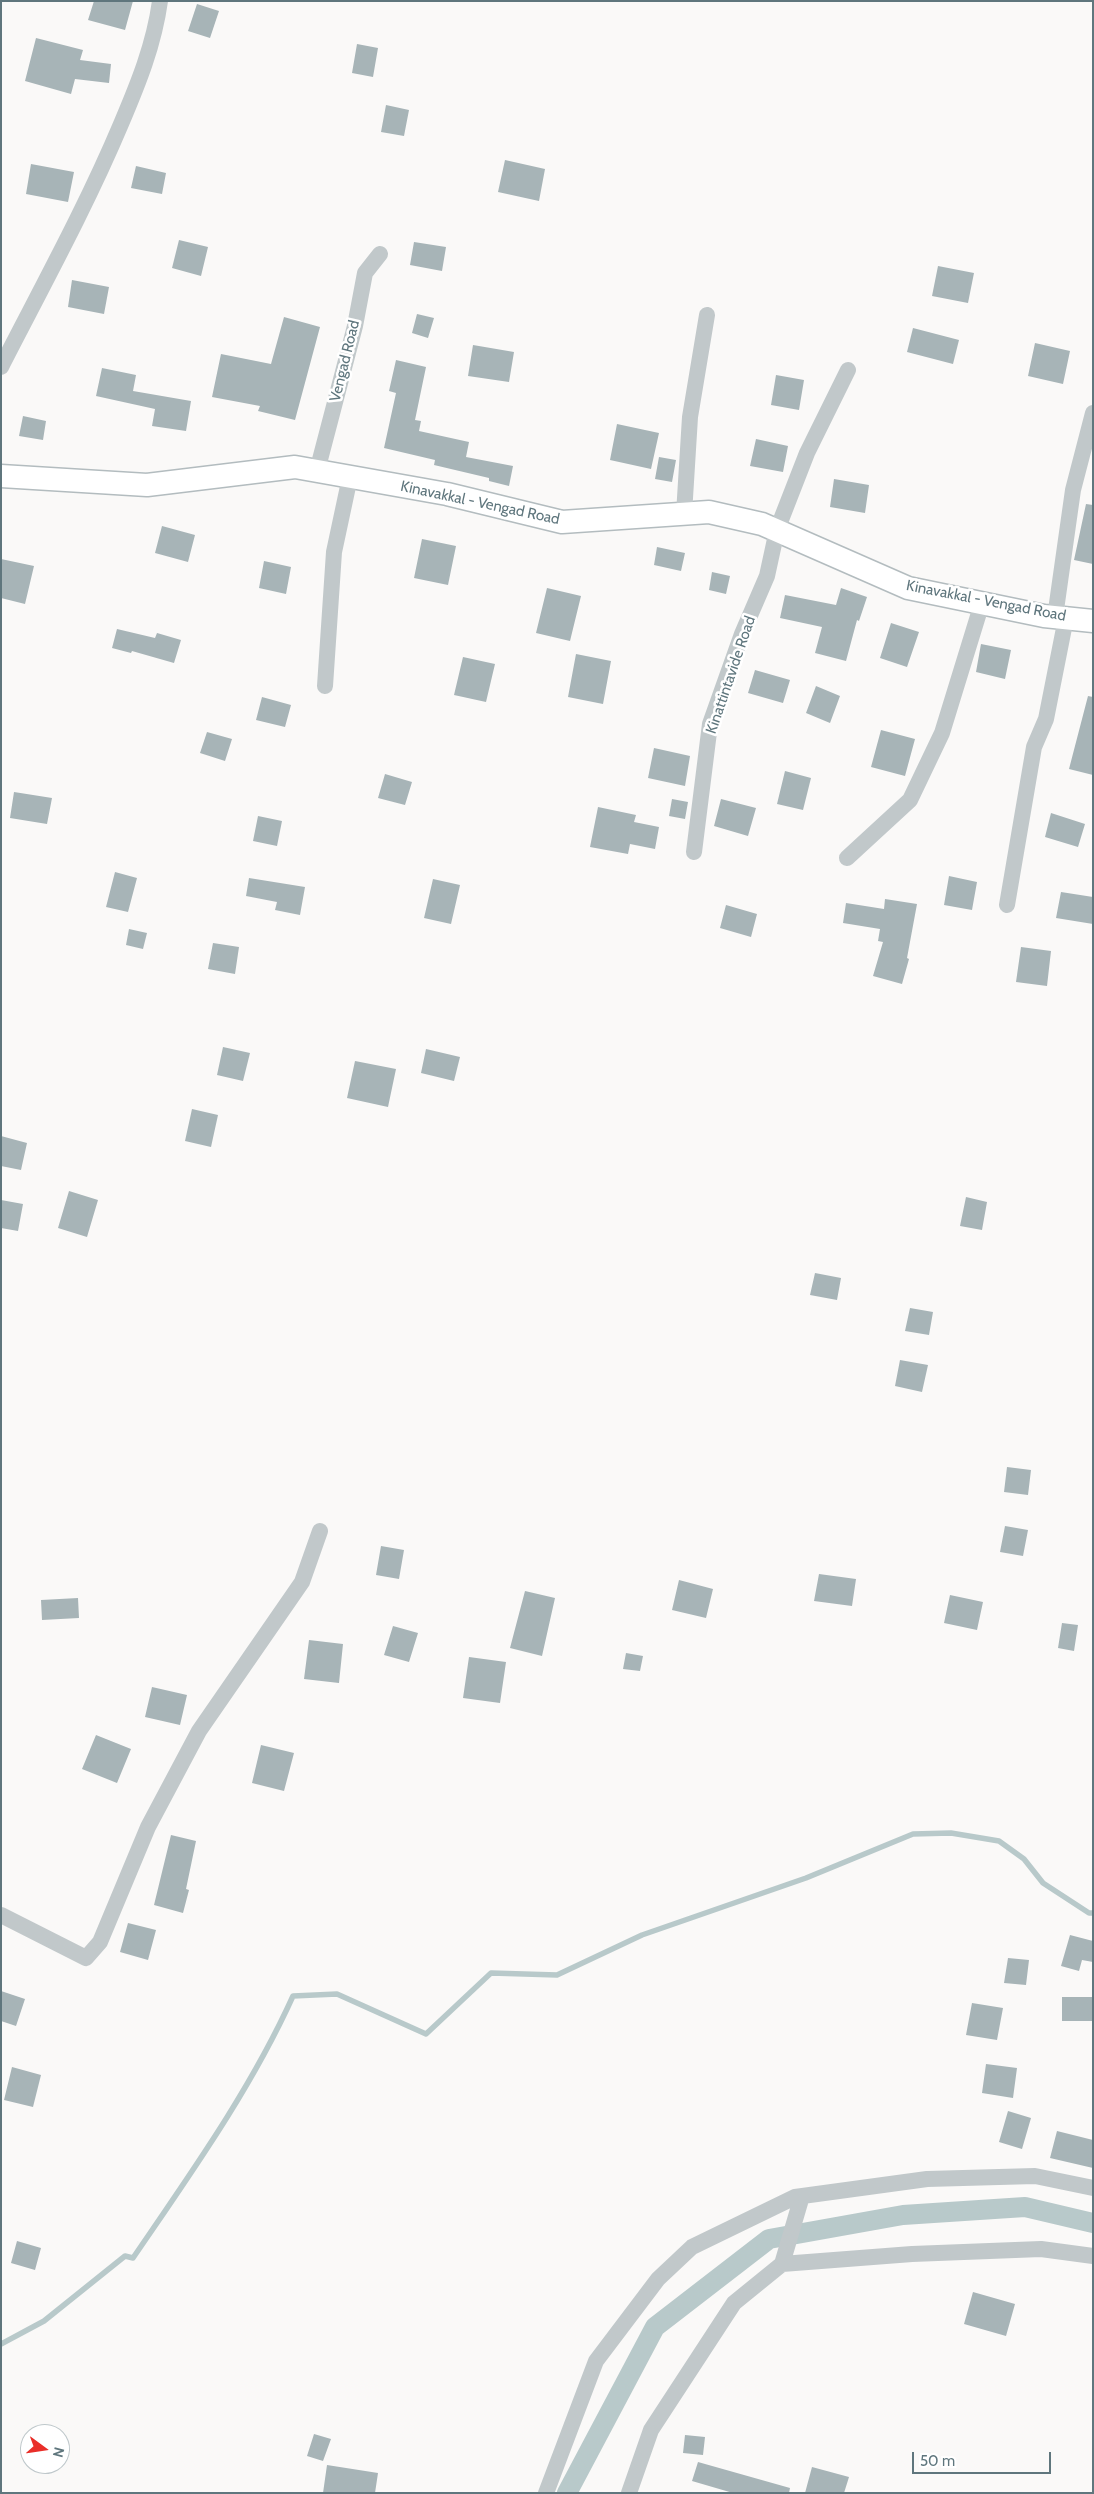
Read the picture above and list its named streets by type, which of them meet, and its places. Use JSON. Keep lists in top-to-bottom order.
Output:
{
  "streets": {
    "main road": ["Kinavakkal - Vengad Road"],
    "street": ["Vengad Road", "Kinattintavide Road"]
  },
  "crossings": [
    ["Vengad Road", "Kinavakkal - Vengad Road"],
    ["Kinavakkal - Vengad Road", "Kinattintavide Road"]
  ],
  "scale_bar": "50 m",
  "north": "right"
}
